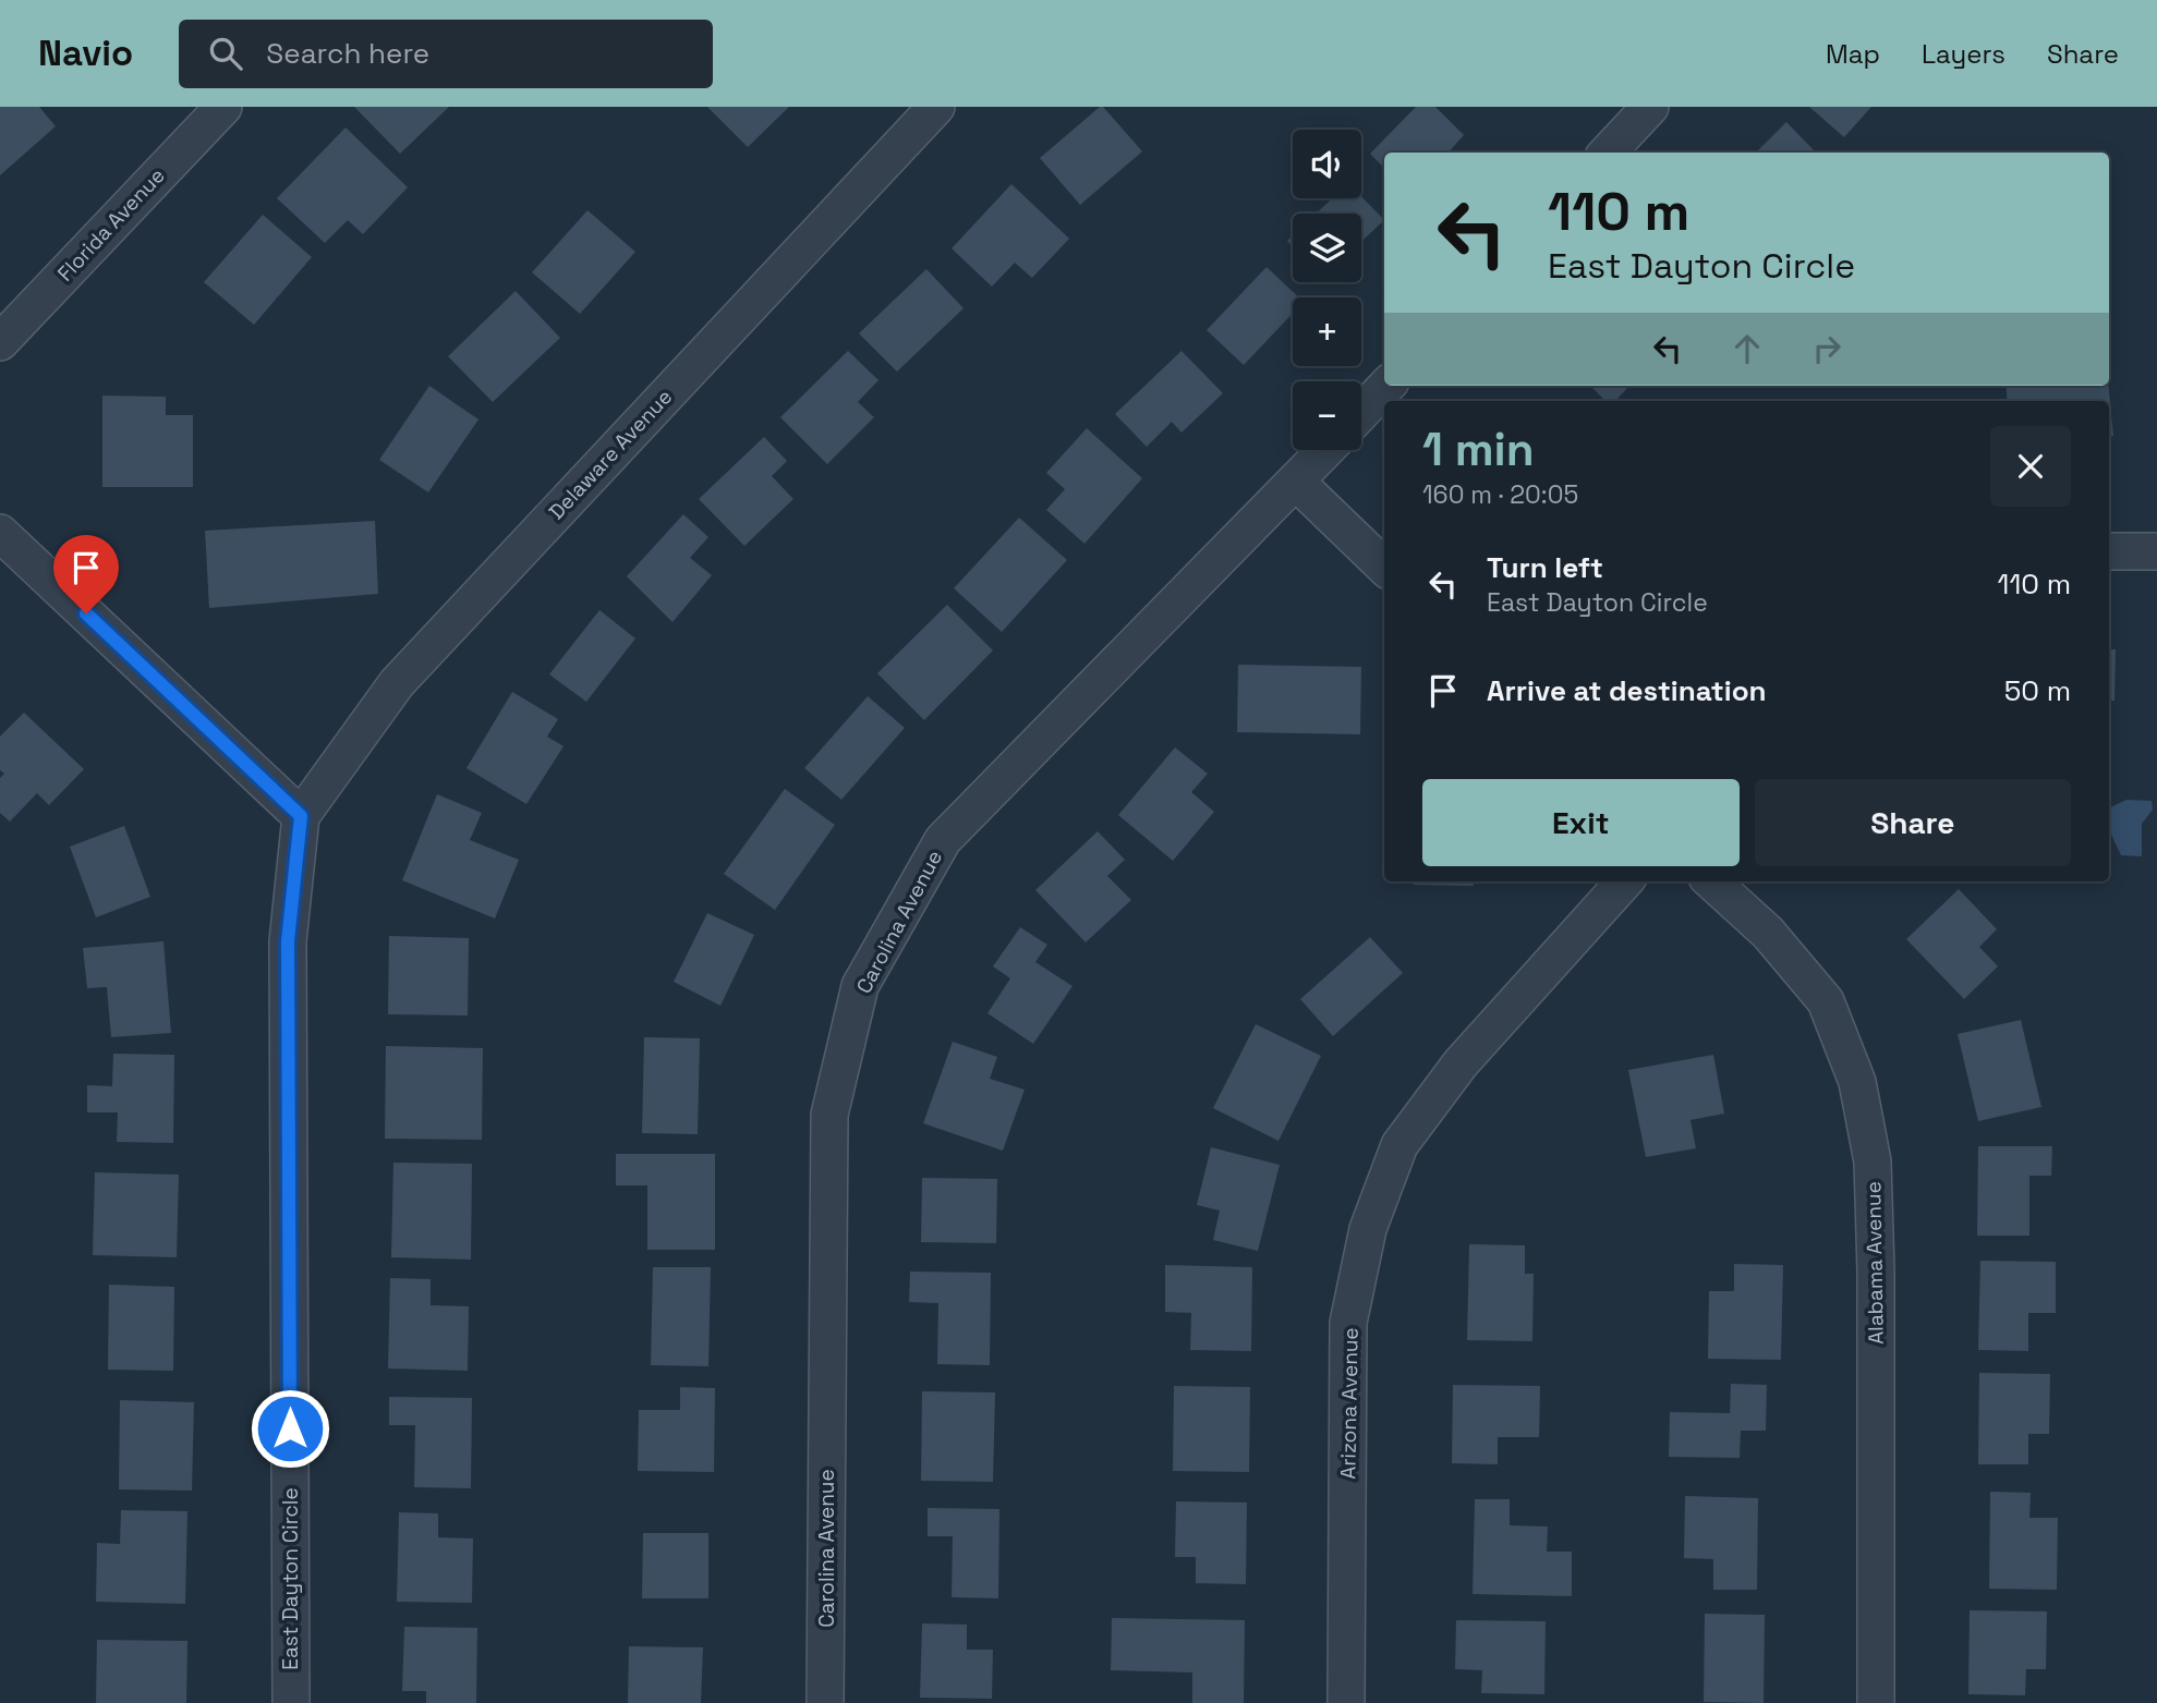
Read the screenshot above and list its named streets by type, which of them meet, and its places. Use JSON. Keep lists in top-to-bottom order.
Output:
{
  "streets": {
    "street": [
      "Florida Avenue",
      "Delaware Avenue",
      "Carolina Avenue",
      "Alabama Avenue",
      "Arizona Avenue",
      "East Dayton Circle"
    ]
  },
  "crossings": [
    ["Delaware Avenue", "East Dayton Circle"]
  ],
  "page": {
    "header": "Navio",
    "search": "Search here",
    "nav": ["Map", "Layers", "Share"],
    "map_buttons": ["+", "−"],
    "turn": ["110 m", "East Dayton Circle"],
    "heading": ["1 min", "160 m · 20:05"],
    "list": [
      {
        "name": "Turn left",
        "note": "East Dayton Circle",
        "value": "110 m"
      },
      {
        "name": "Arrive at destination",
        "value": "50 m"
      }
    ],
    "buttons": ["Exit", "Share"]
  }
}
